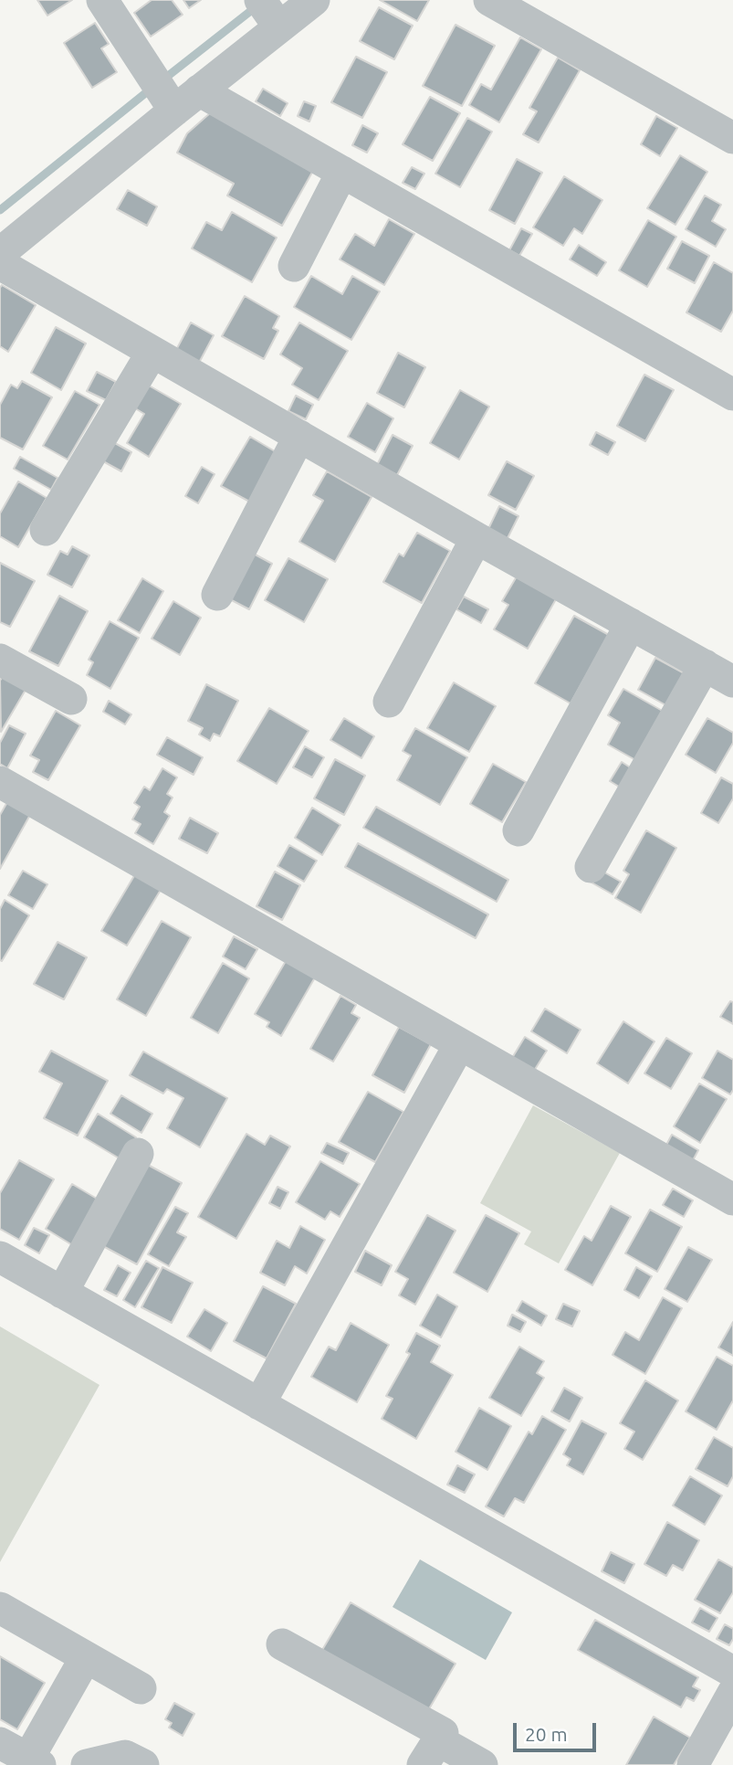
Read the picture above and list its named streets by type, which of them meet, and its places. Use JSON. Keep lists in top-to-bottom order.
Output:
{
  "scale_bar": "20 m"
}
